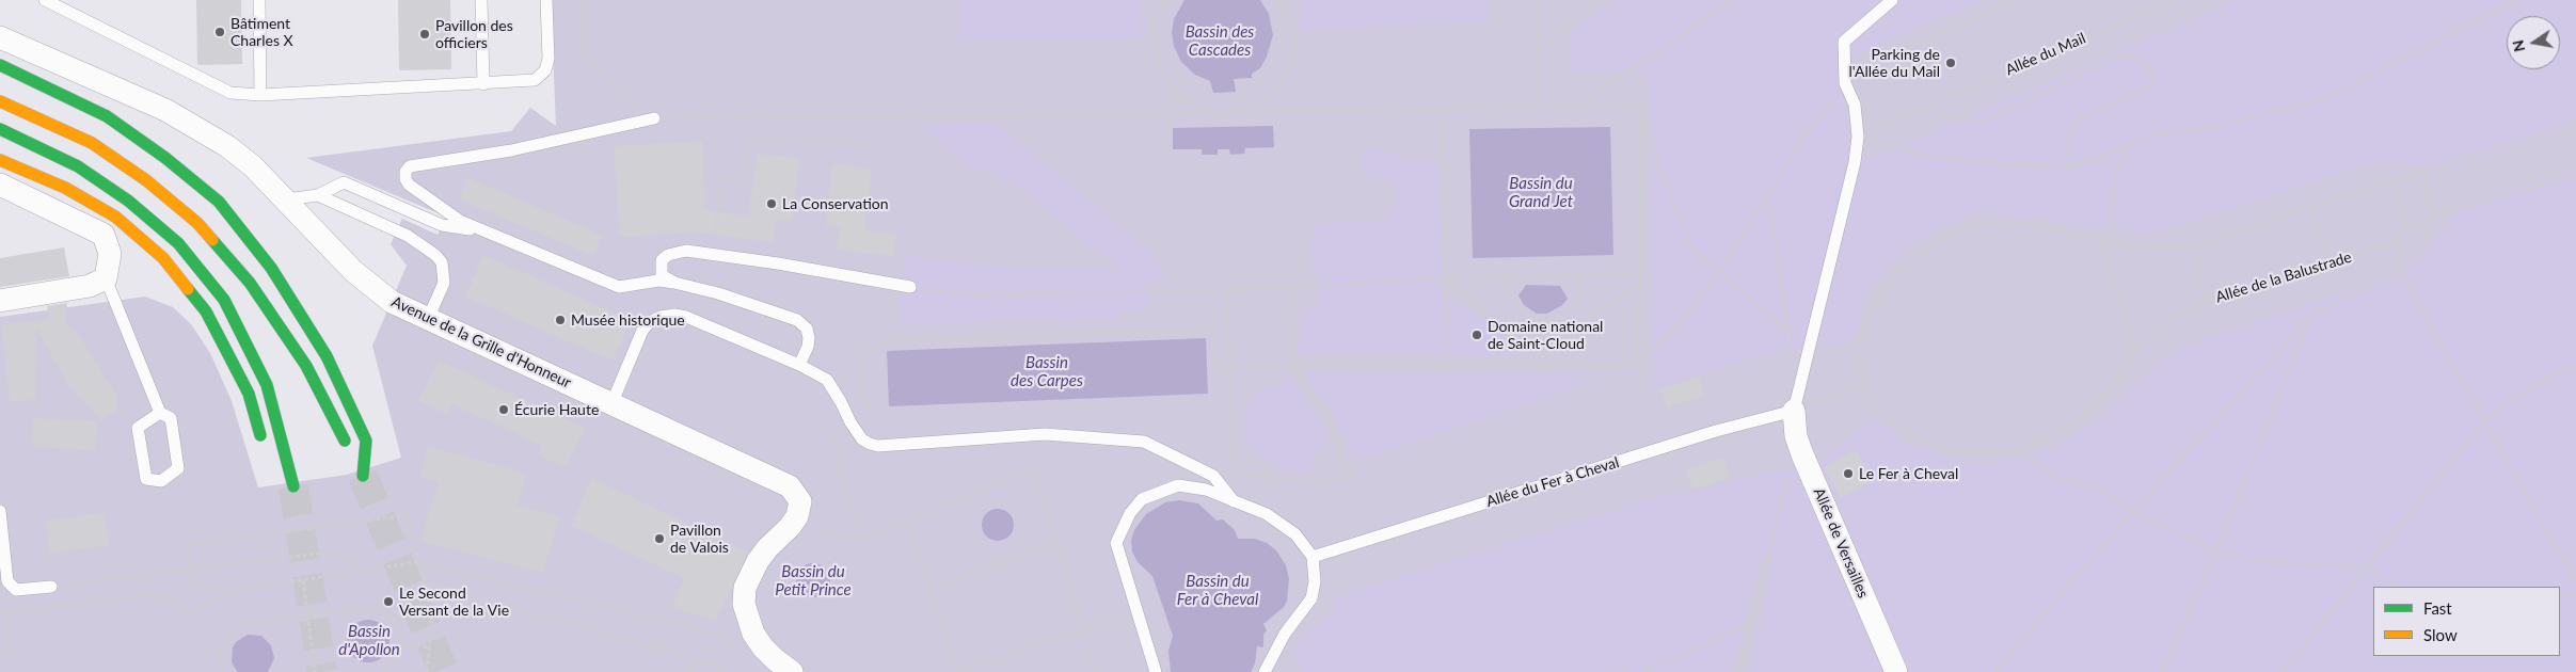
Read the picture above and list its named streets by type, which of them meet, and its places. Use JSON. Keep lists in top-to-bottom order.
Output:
{
  "streets": {
    "street": ["Avenue de la Grille d'Honneur", "Allée de Versailles"],
    "lane": ["Allée du Fer à Cheval"],
    "path": ["Allée du Mail", "Allée de la Balustrade"]
  },
  "crossings": [
    ["Allée du Fer à Cheval", "Allée de Versailles"]
  ],
  "water": [
    "Bassin des Cascades",
    "Bassin du Grand Jet",
    "Bassin des Carpes",
    "Bassin du Petit Prince",
    "Bassin du Fer à Cheval",
    "Bassin d'Apollon"
  ],
  "places": [
    "Bâtiment Charles X",
    "Pavillon des officiers",
    "Parking de l'Allée du Mail",
    "La Conservation",
    "Musée historique",
    "Domaine national de Saint-Cloud",
    "Écurie Haute",
    "Le Fer à Cheval",
    "Pavillon de Valois",
    "Le Second Versant de la Vie"
  ],
  "legend": ["Fast", "Slow"],
  "north": "left"
}
